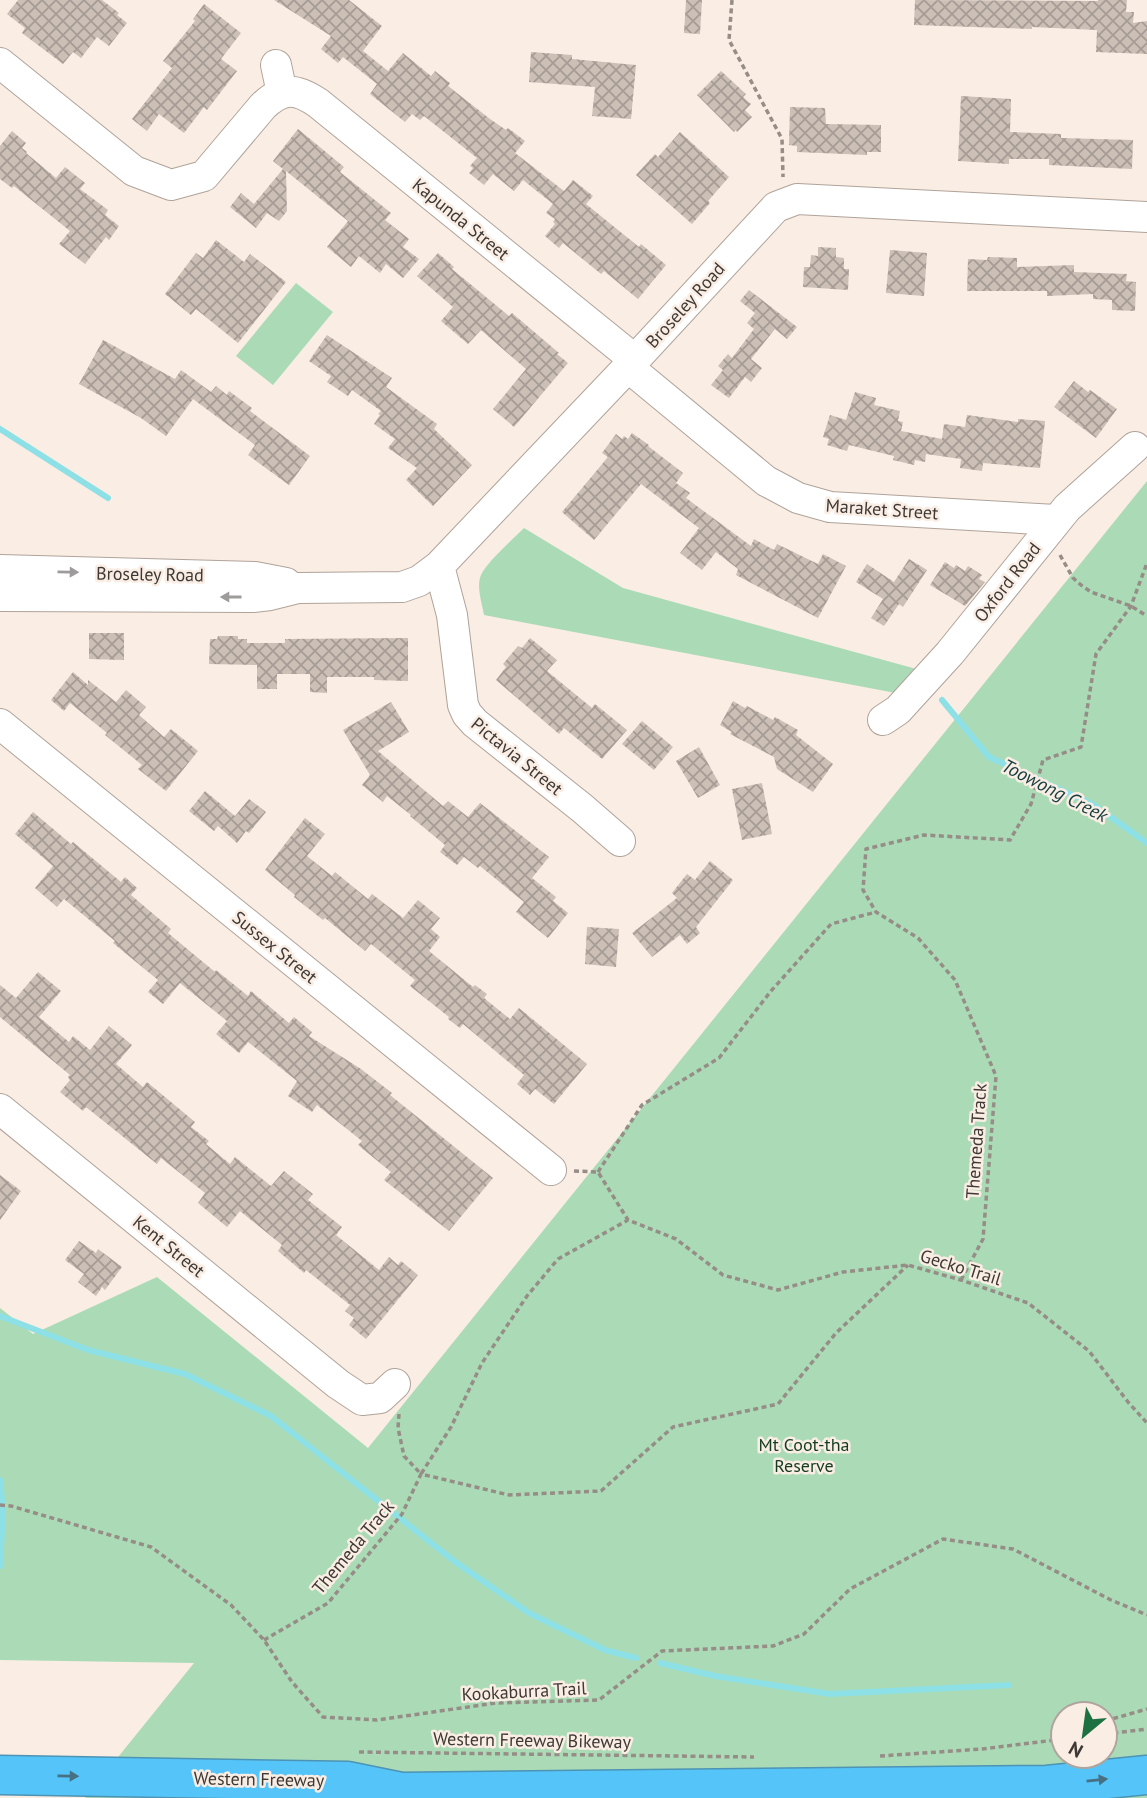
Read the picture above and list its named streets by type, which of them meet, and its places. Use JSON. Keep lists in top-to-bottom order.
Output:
{
  "streets": {
    "highway": ["Western Freeway"],
    "street": [
      "Kapunda Street",
      "Broseley Road",
      "Maraket Street",
      "Oxford Road",
      "Pictavia Street",
      "Sussex Street",
      "Kent Street"
    ],
    "path": [
      "Themeda Track",
      "Gecko Trail",
      "Kookaburra Trail",
      "Western Freeway Bikeway"
    ]
  },
  "crossings": [
    ["Kapunda Street", "Broseley Road"],
    ["Kapunda Street", "Maraket Street"],
    ["Broseley Road", "Maraket Street"],
    ["Broseley Road", "Pictavia Street"],
    ["Maraket Street", "Oxford Road"],
    ["Themeda Track", "Gecko Trail"],
    ["Themeda Track", "Kookaburra Trail"]
  ],
  "one_way": ["Western Freeway"],
  "water": ["Toowong Creek"],
  "parks": ["Mt Coot-tha Reserve"],
  "north": "bottom left"
}
